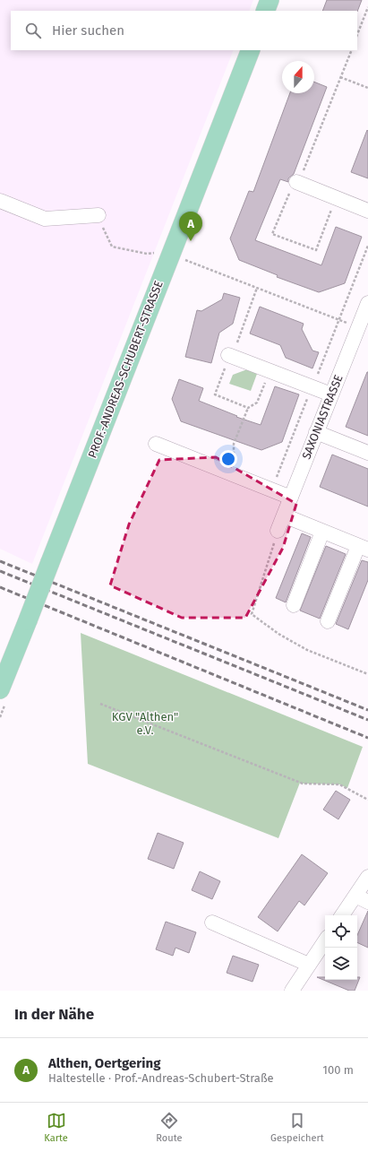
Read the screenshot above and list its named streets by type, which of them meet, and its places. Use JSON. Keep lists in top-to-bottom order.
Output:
{
  "streets": {
    "main road": ["PROF.-ANDREAS-SCHUBERT-STRASSE"],
    "street": ["SAXONIASTRASSE"]
  },
  "parks": ["KGV \"Althen\" e.V."],
  "north": "top",
  "page": {
    "search": "Hier suchen",
    "pins": "A",
    "heading": "In der Nähe",
    "list": [
      {
        "mark": "A",
        "name": "Althen, Oertgering",
        "note": "Haltestelle · Prof.-Andreas-Schubert-Straße",
        "value": "100 m"
      }
    ],
    "nav": ["Karte", "Route", "Gespeichert"]
  }
}
